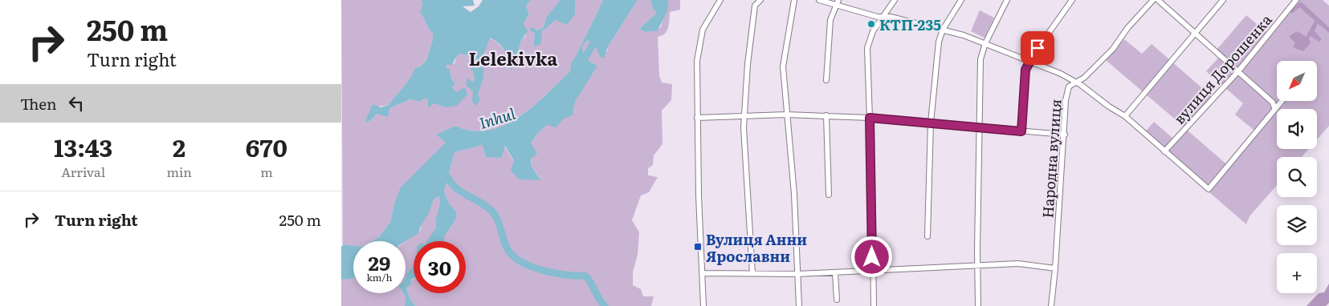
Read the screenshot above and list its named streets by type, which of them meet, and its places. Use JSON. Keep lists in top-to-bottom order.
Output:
{
  "streets": {
    "street": ["вулиця Дорошенка", "Народна вулиця"]
  },
  "districts": ["Lelekіvka"],
  "water": ["Inhul"],
  "places": {
    "other": ["КТП-235"],
    "transit": ["Вулиця Анни Ярославни"]
  },
  "north": "bottom left",
  "page": {
    "turn": ["250 m", "Turn right"],
    "map_buttons": "+",
    "then": "Then",
    "eta": [
      "13:43",
      "Arrival",
      "2",
      "min",
      "670",
      "m"
    ],
    "list": [
      {
        "name": "Turn right",
        "value": "250 m"
      }
    ],
    "speed": "29 km/h",
    "limit": "30"
  }
}
